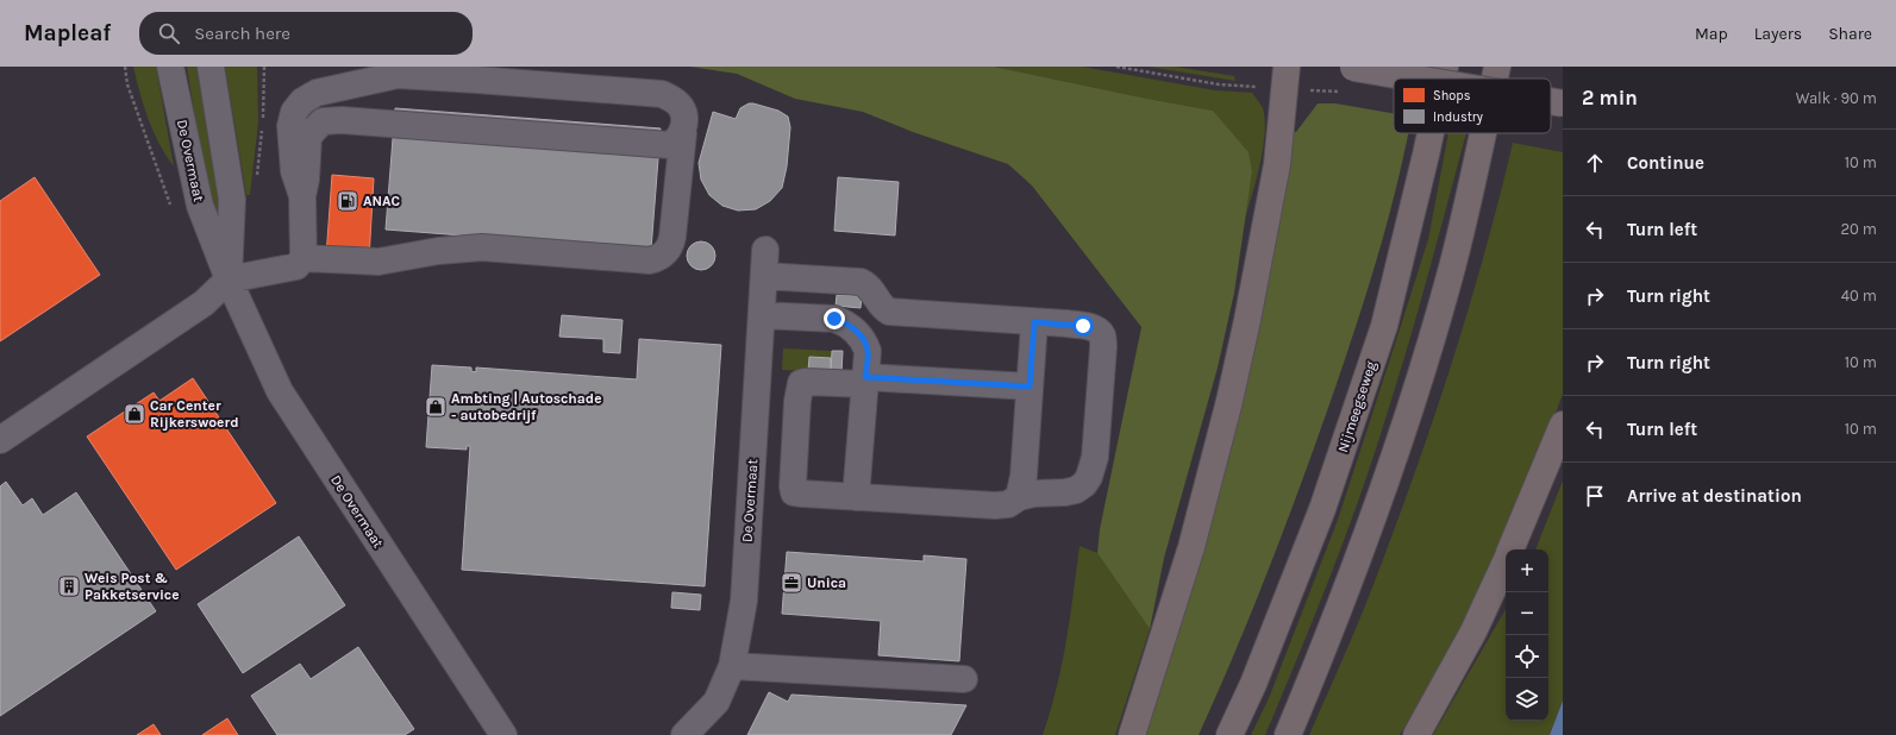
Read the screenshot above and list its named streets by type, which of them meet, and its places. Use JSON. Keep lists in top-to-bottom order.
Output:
{
  "streets": {
    "highway": ["Nijmeegseweg"],
    "street": ["De Overmaat"]
  },
  "places": {
    "fuel station": ["ANAC"],
    "shop": ["Ambting | Autoschade - autobedrijf", "Car Center Rijkerswoerd"],
    "office": ["Unica"],
    "building": ["Weis Post & Pakketservice"]
  },
  "legend": ["Shops", "Industry"],
  "page": {
    "header": "Mapleaf",
    "search": "Search here",
    "nav": ["Map", "Layers", "Share"],
    "heading": ["2 min", "Walk · 90 m"],
    "list": [
      ["Continue", "10 m"],
      ["Turn left", "20 m"],
      ["Turn right", "40 m"],
      ["Turn right", "10 m"],
      ["Turn left", "10 m"],
      "Arrive at destination"
    ],
    "map_buttons": ["+", "−"]
  }
}
